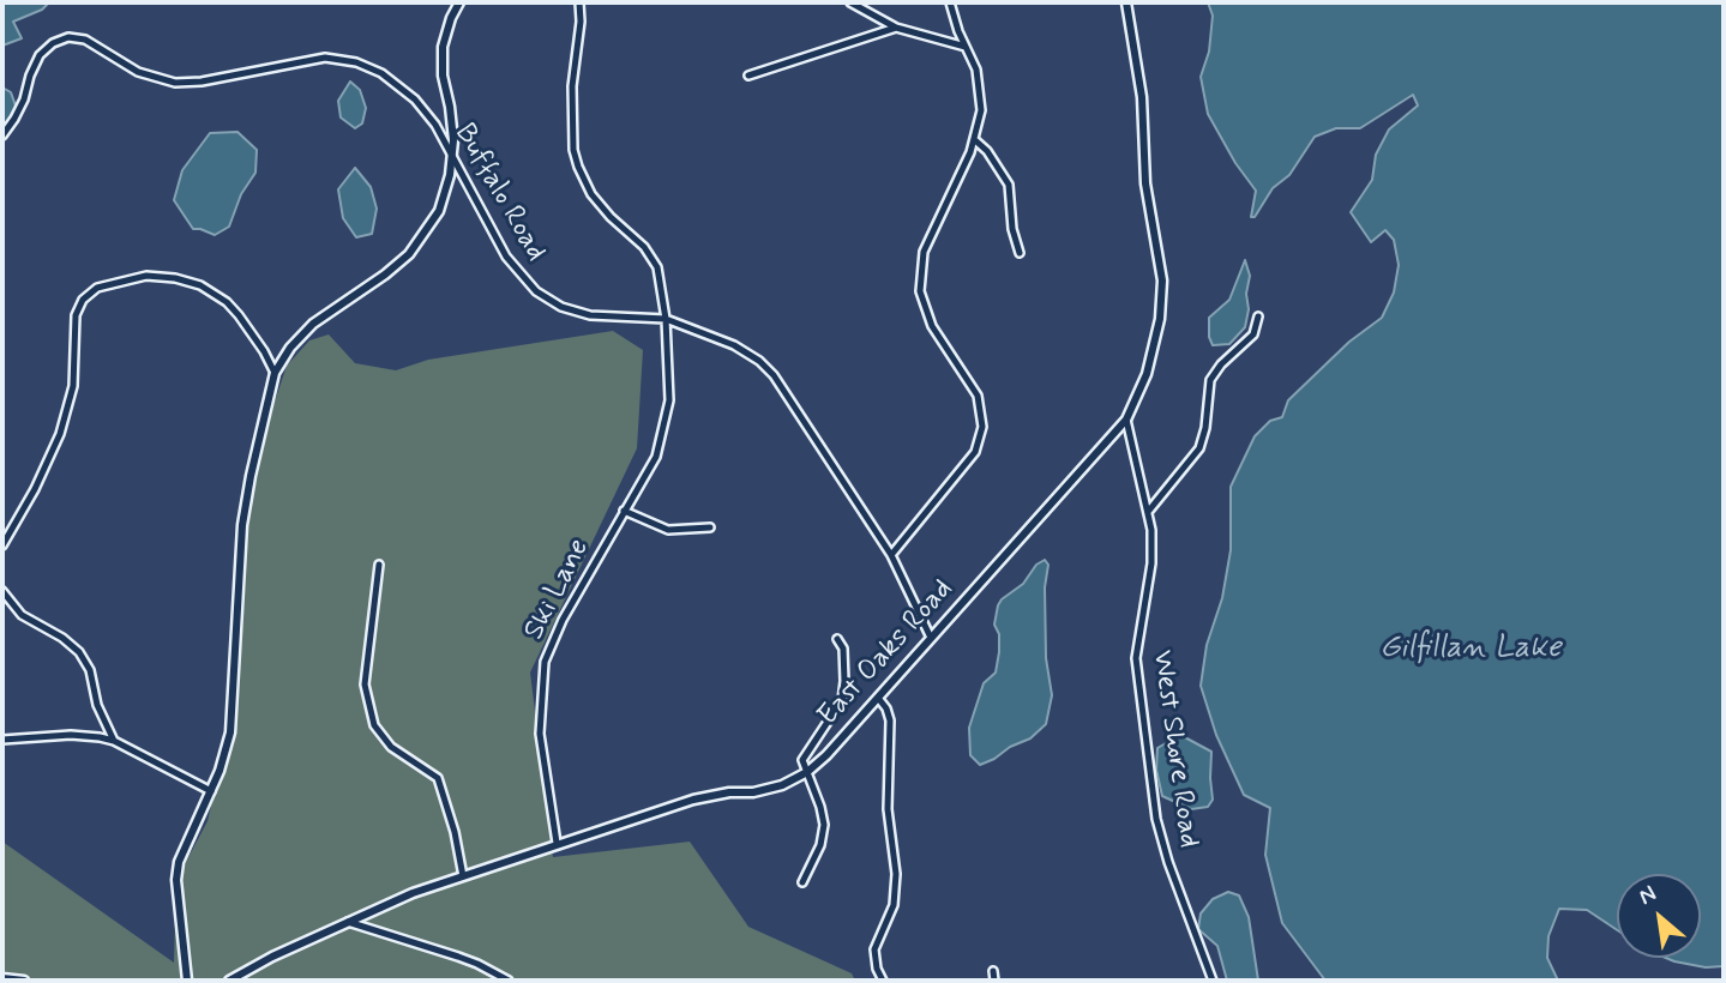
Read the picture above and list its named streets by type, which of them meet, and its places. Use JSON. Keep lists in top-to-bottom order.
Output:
{
  "streets": {
    "street": [
      "Buffalo Road",
      "Ski Lane",
      "East Oaks Road",
      "West Shore Road"
    ]
  },
  "crossings": [
    ["Buffalo Road", "Ski Lane"],
    ["Buffalo Road", "East Oaks Road"],
    ["Ski Lane", "East Oaks Road"],
    ["East Oaks Road", "West Shore Road"]
  ],
  "water": ["Gilfillan Lake"],
  "north": "top left"
}
